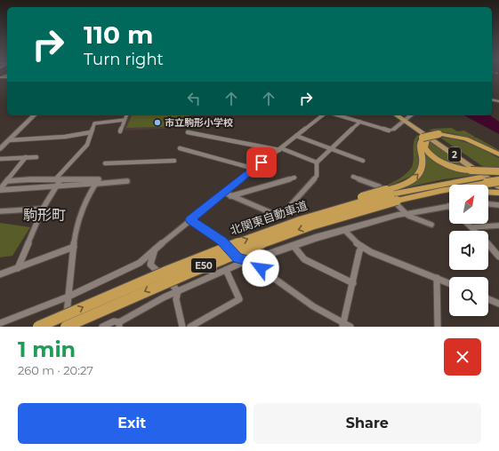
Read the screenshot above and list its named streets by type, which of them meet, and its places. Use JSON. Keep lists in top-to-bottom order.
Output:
{
  "streets": {
    "highway": ["北関東自動車道", "E50"],
    "main road": ["2"]
  },
  "crossings": [
    ["2", "北関東自動車道"]
  ],
  "districts": ["駒形町"],
  "places": ["市立駒形小学校"],
  "north": "top right",
  "page": {
    "turn": ["110 m", "Turn right"],
    "heading": ["1 min", "260 m · 20:27"],
    "buttons": ["Exit", "Share"]
  }
}
